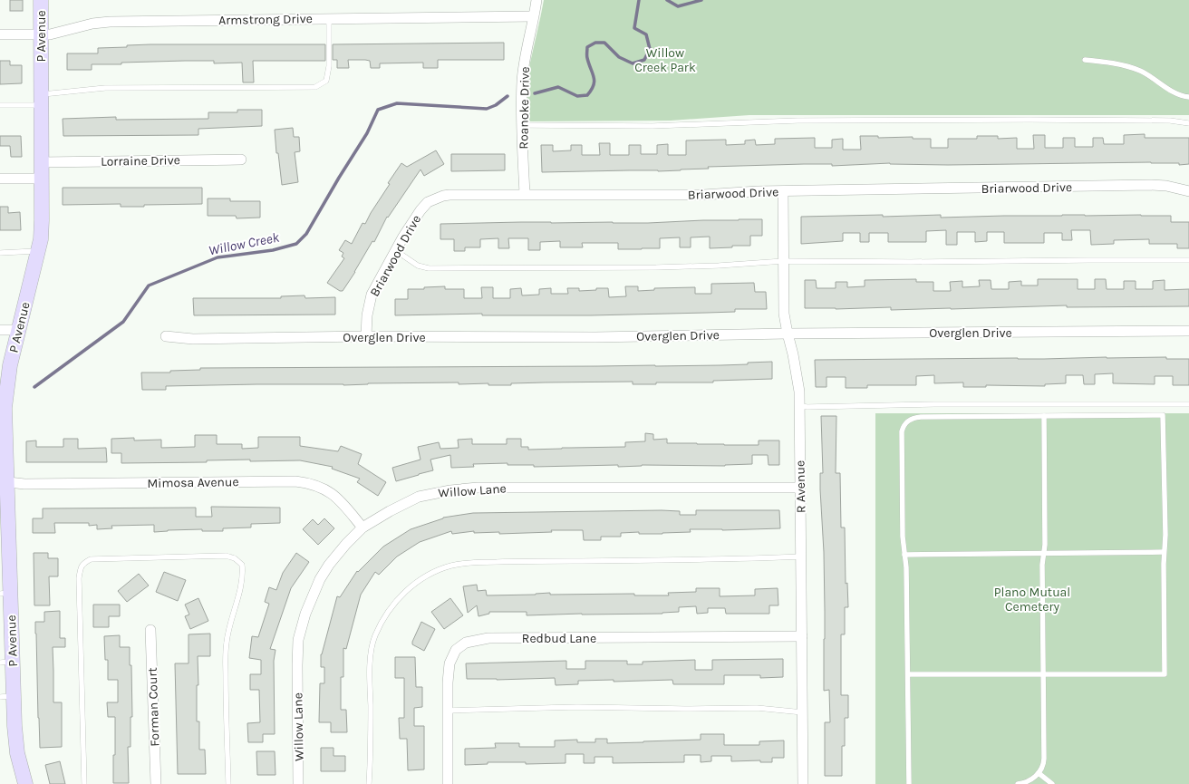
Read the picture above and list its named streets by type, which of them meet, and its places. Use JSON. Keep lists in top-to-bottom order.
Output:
{
  "streets": {
    "street": [
      "Armstrong Drive",
      "P Avenue",
      "Roanoke Drive",
      "Lorraine Drive",
      "Briarwood Drive",
      "Overglen Drive",
      "Mimosa Avenue",
      "R Avenue",
      "Willow Lane",
      "Redbud Lane",
      "Forman Court"
    ]
  },
  "crossings": [
    ["Armstrong Drive", "P Avenue"],
    ["Armstrong Drive", "Roanoke Drive"],
    ["P Avenue", "Lorraine Drive"],
    ["P Avenue", "Mimosa Avenue"],
    ["Roanoke Drive", "Briarwood Drive"],
    ["Briarwood Drive", "Overglen Drive"],
    ["Briarwood Drive", "R Avenue"],
    ["Overglen Drive", "R Avenue"],
    ["Mimosa Avenue", "Willow Lane"],
    ["R Avenue", "Willow Lane"],
    ["R Avenue", "Redbud Lane"]
  ],
  "water": ["Willow Creek"],
  "parks": ["Willow Creek Park", "Plano Mutual Cemetery"]
}
